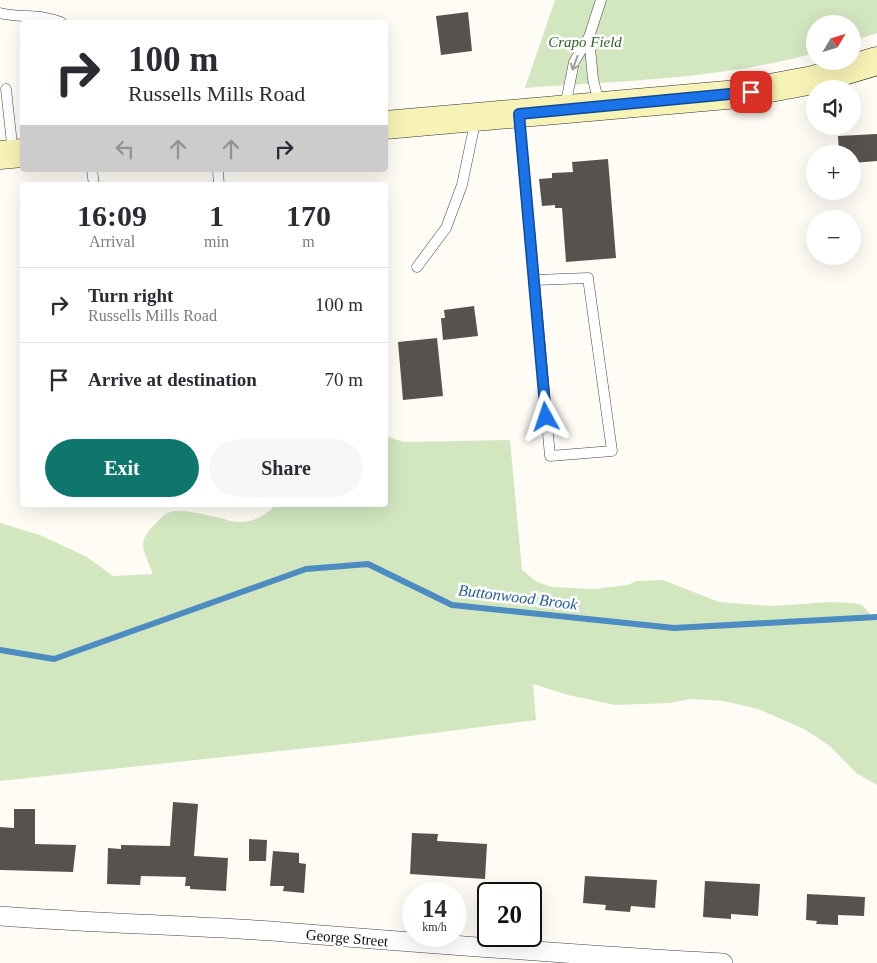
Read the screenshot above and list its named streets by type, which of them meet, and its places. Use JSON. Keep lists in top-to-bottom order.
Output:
{
  "streets": {
    "street": ["George Street"]
  },
  "water": ["Buttonwood Brook"],
  "parks": ["Crapo Field"],
  "north": "top right",
  "page": {
    "map_buttons": ["+", "−"],
    "turn": ["100 m", "Russells Mills Road"],
    "eta": [
      "16:09",
      "Arrival",
      "1",
      "min",
      "170",
      "m"
    ],
    "list": [
      {
        "name": "Turn right",
        "note": "Russells Mills Road",
        "value": "100 m"
      },
      {
        "name": "Arrive at destination",
        "value": "70 m"
      }
    ],
    "buttons": ["Exit", "Share"],
    "speed": "14 km/h",
    "limit": "20"
  }
}
